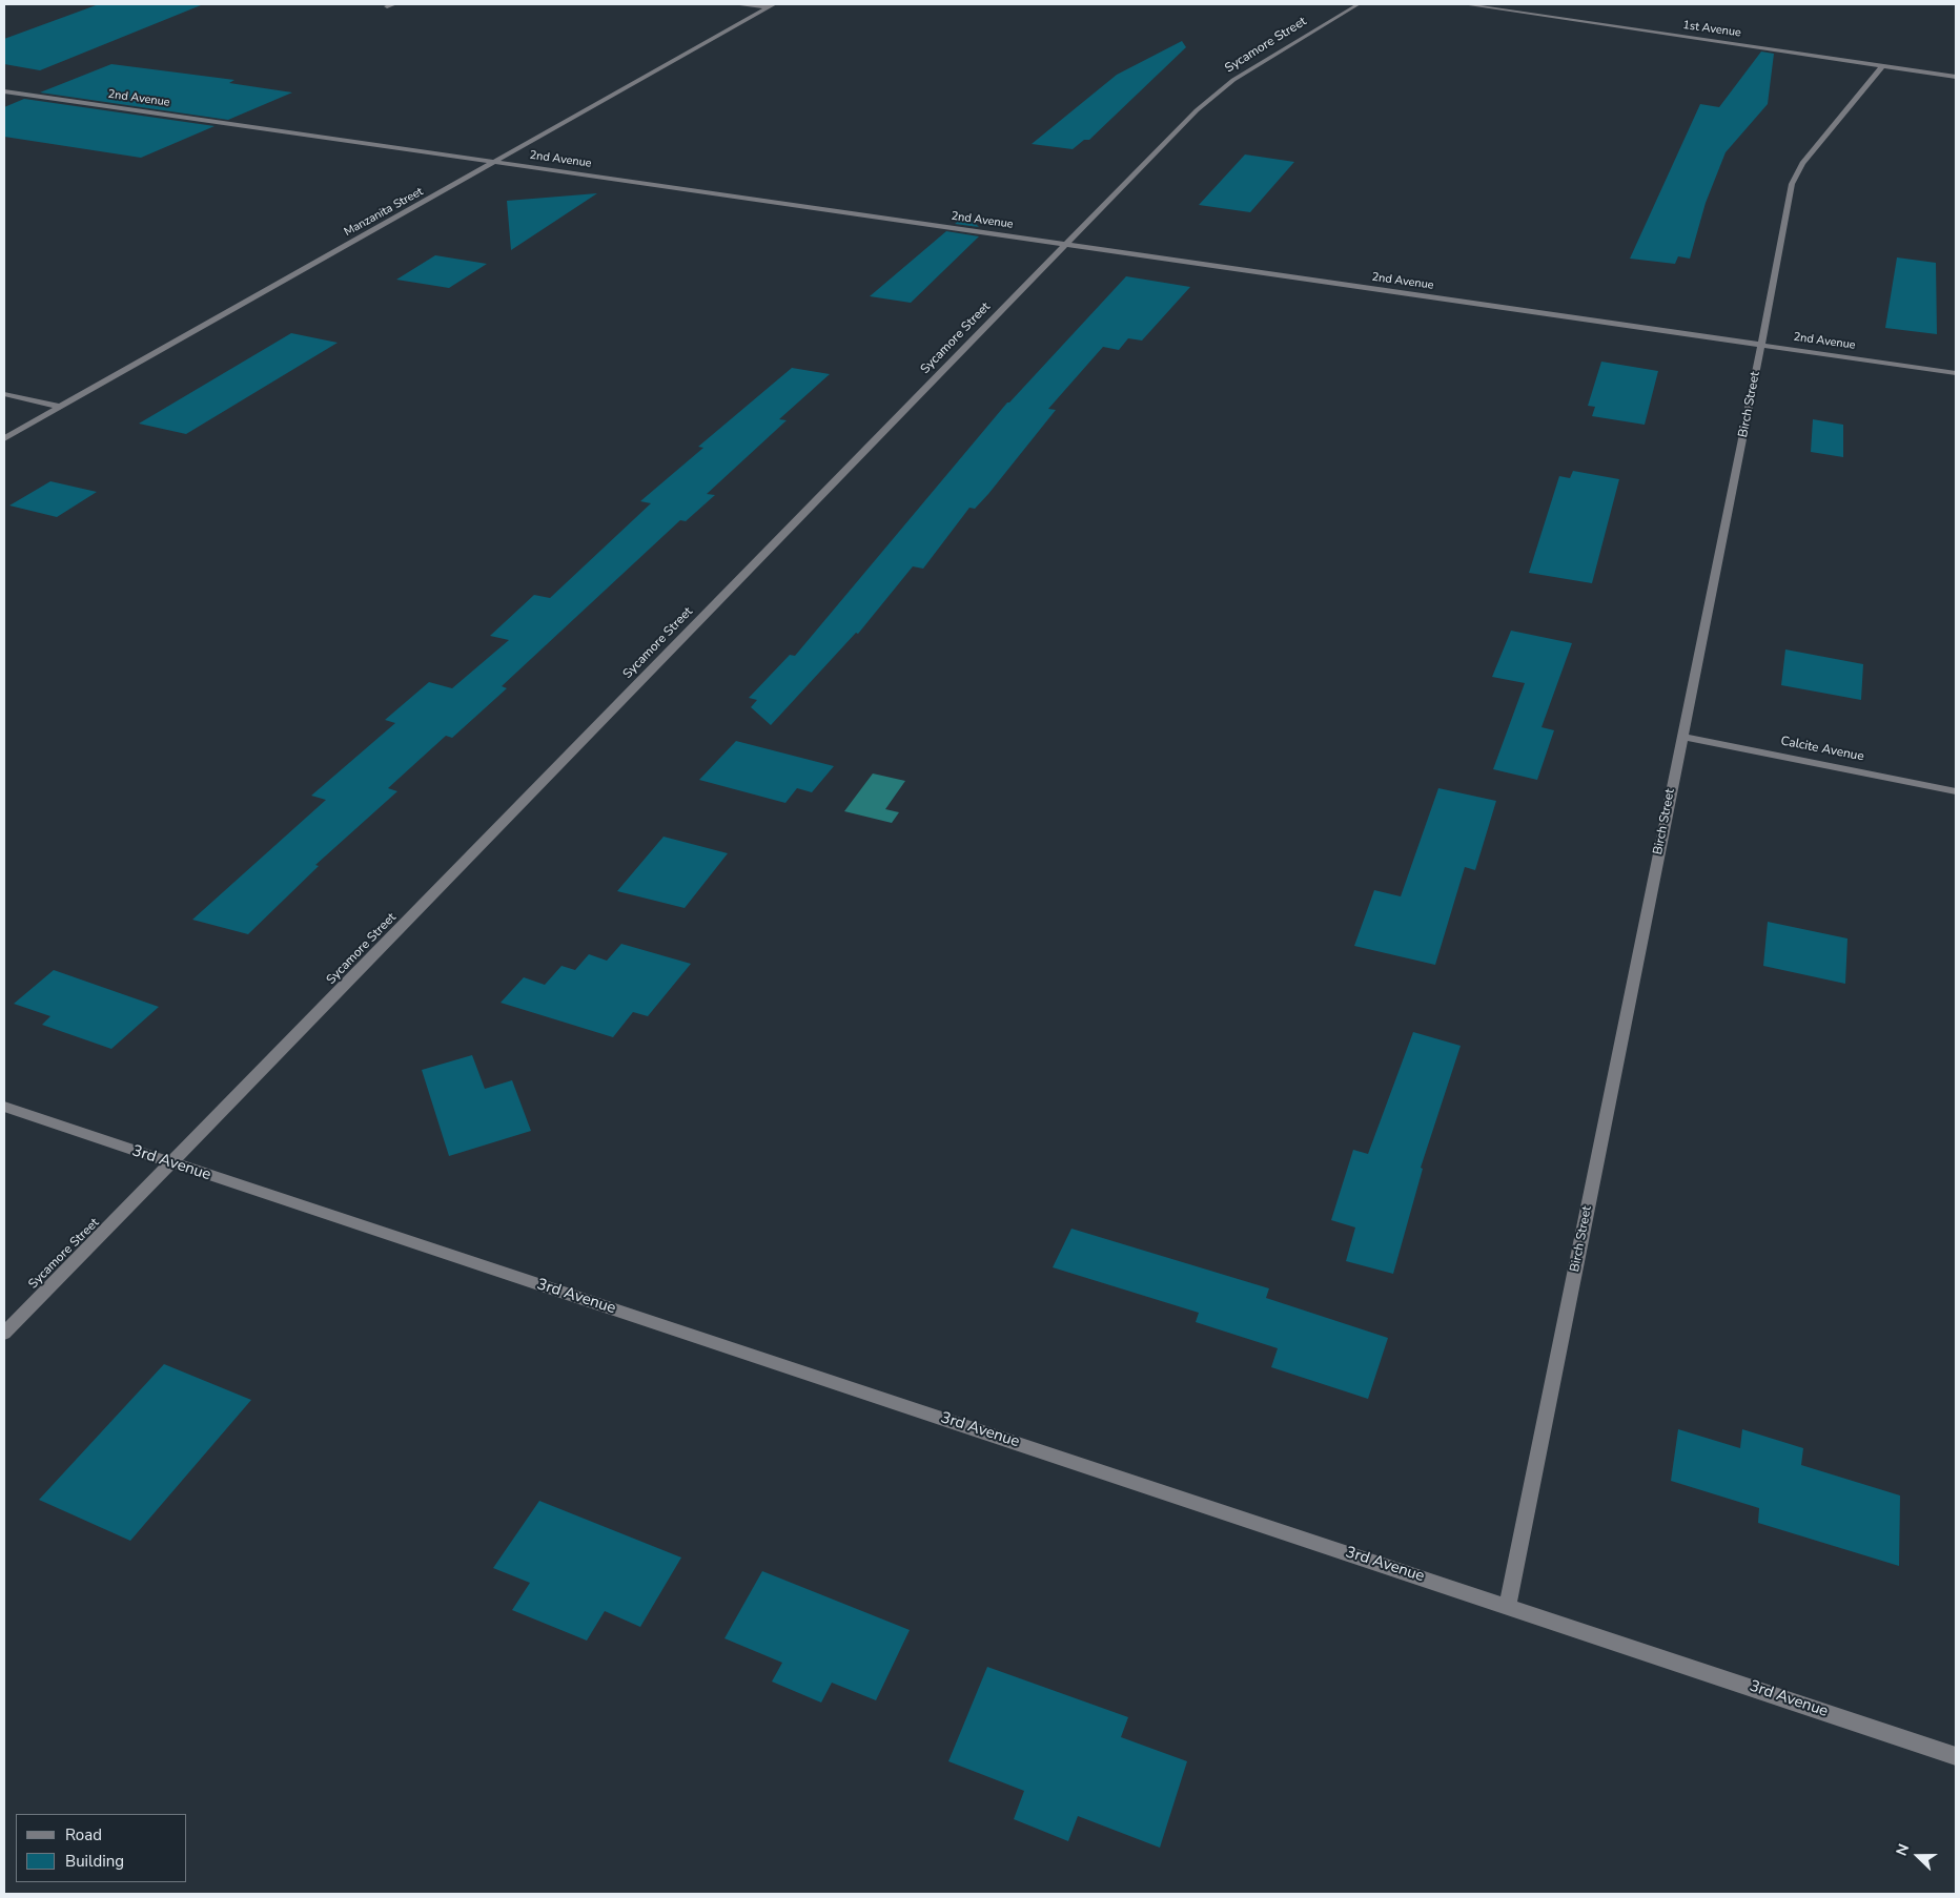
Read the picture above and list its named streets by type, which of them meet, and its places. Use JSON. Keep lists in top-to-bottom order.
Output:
{
  "streets": {
    "street": [
      "1st Avenue",
      "Sycamore Street",
      "2nd Avenue",
      "Manzanita Street",
      "Birch Street",
      "Calcite Avenue",
      "3rd Avenue"
    ]
  },
  "crossings": [
    ["1st Avenue", "Birch Street"],
    ["Sycamore Street", "2nd Avenue"],
    ["Sycamore Street", "3rd Avenue"],
    ["2nd Avenue", "Manzanita Street"],
    ["2nd Avenue", "Birch Street"],
    ["Birch Street", "Calcite Avenue"],
    ["Birch Street", "3rd Avenue"]
  ],
  "legend": ["Road", "Building"],
  "north": "left"
}
